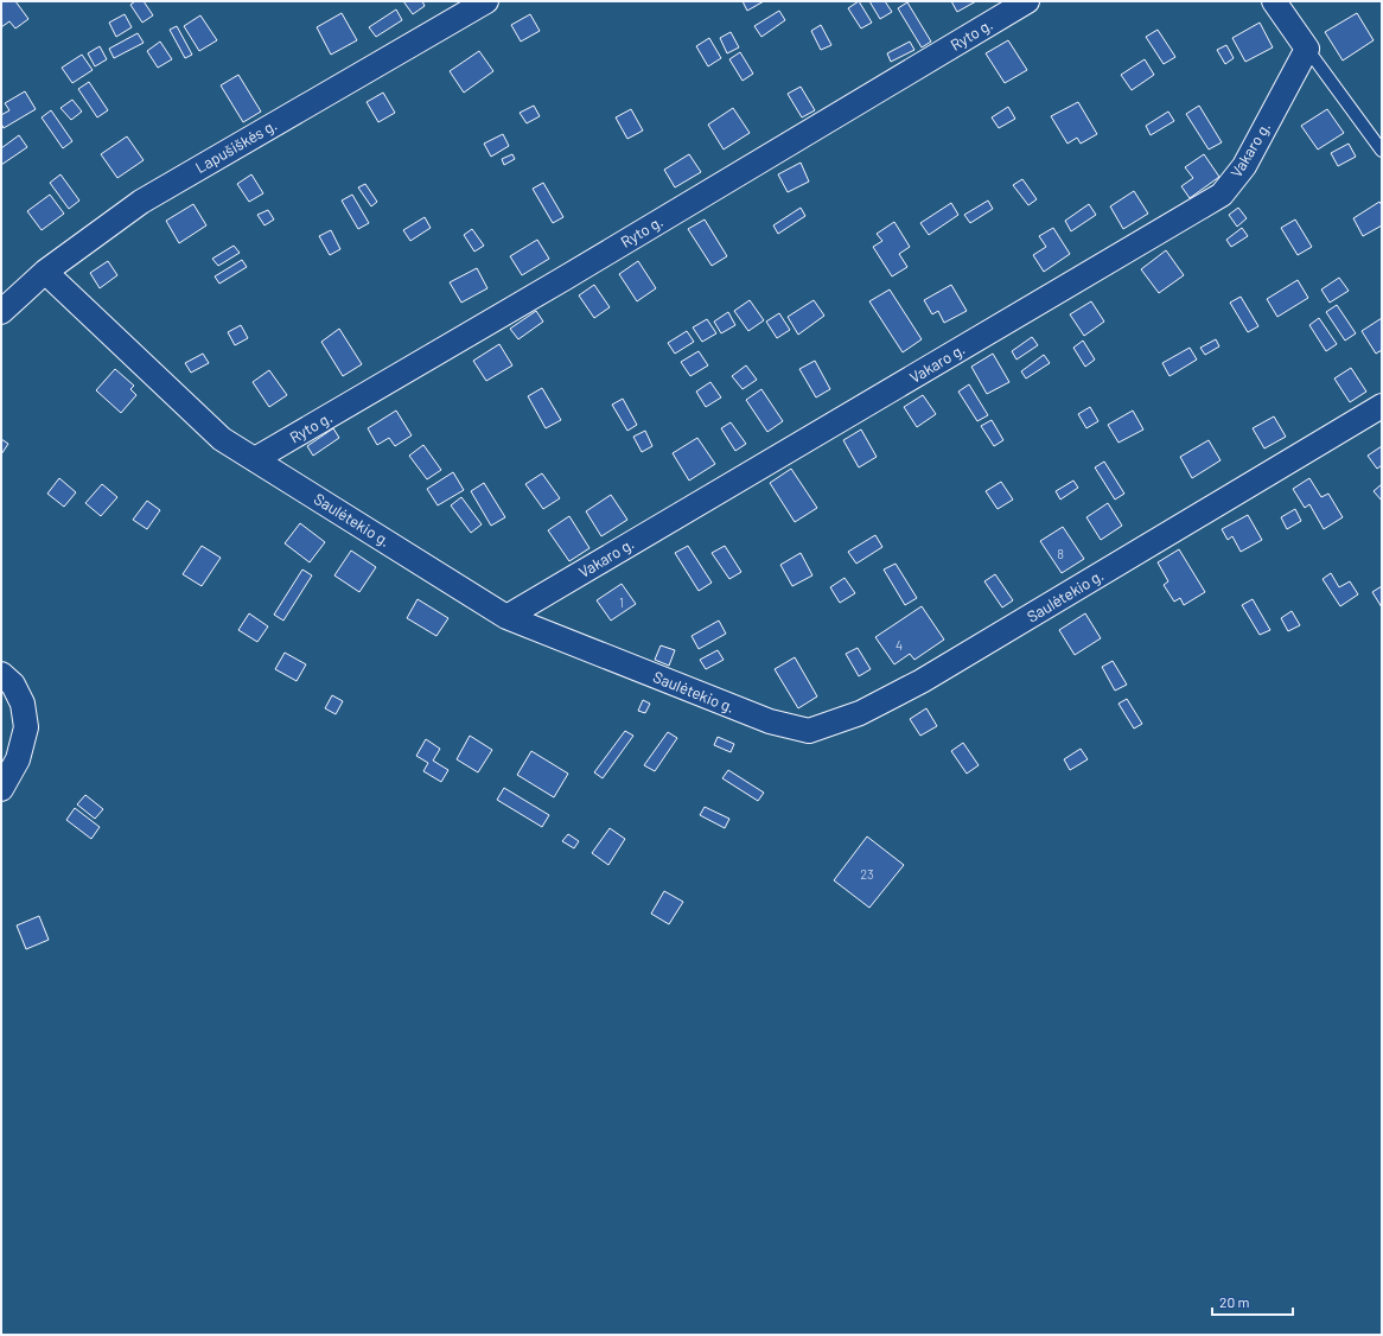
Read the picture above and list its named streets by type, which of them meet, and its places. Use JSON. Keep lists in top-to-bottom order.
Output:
{
  "streets": {
    "street": [
      "Ryto g.",
      "Lapušiškės g.",
      "Vakaro g.",
      "Saulėtekio g."
    ]
  },
  "crossings": [
    ["Ryto g.", "Saulėtekio g."],
    ["Lapušiškės g.", "Saulėtekio g."],
    ["Vakaro g.", "Saulėtekio g."]
  ],
  "house_numbers": [
    "8",
    "1",
    "4",
    "23"
  ],
  "scale_bar": "20 m"
}
